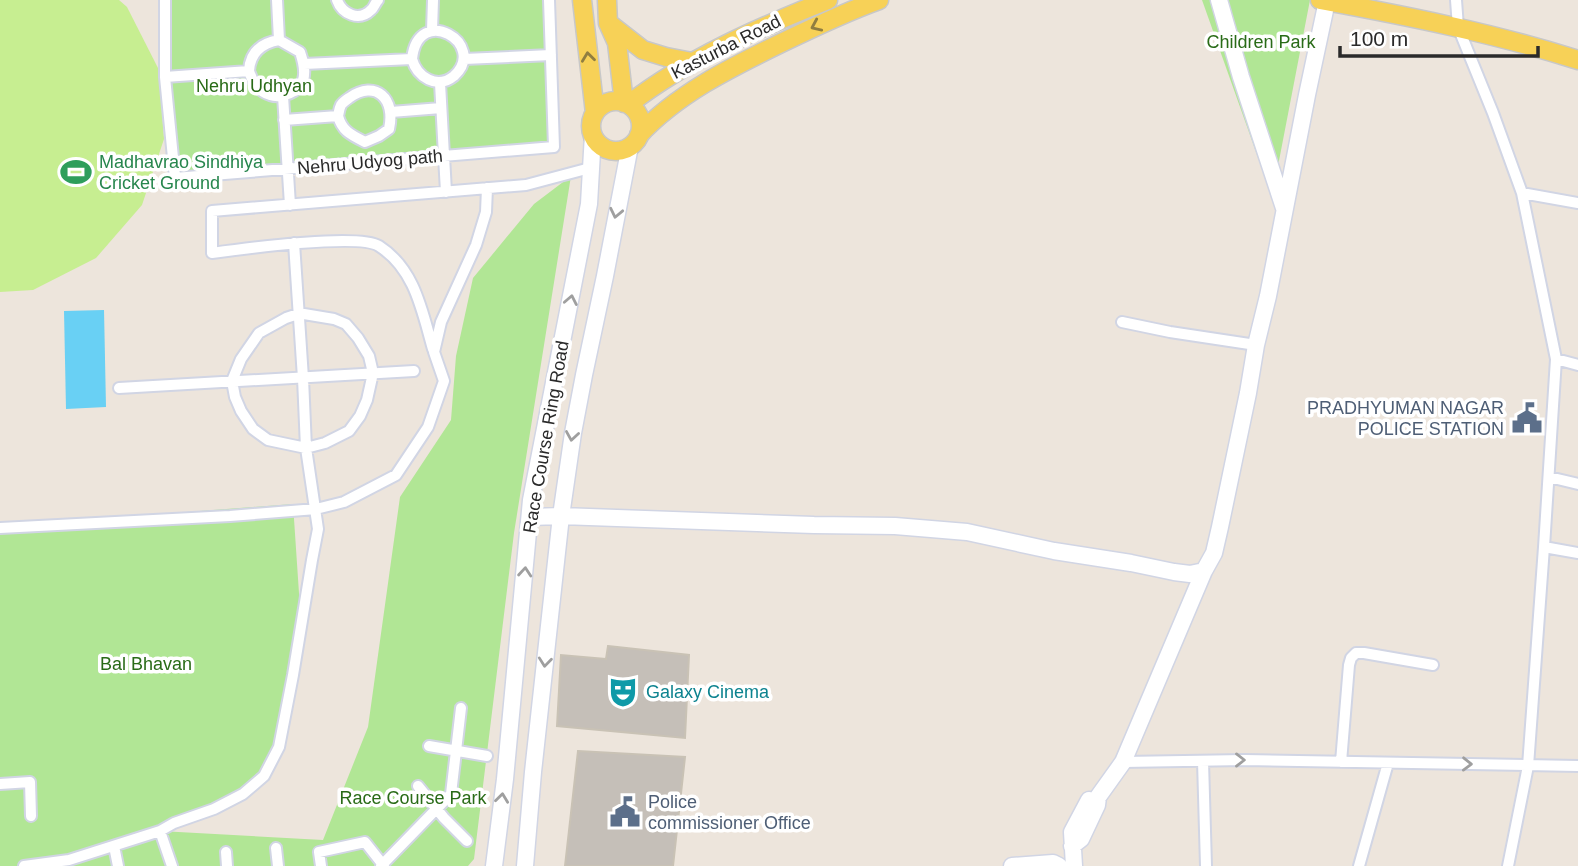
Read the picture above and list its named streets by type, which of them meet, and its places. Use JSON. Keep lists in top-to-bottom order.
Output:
{
  "streets": {
    "main road": ["Kasturba Road"],
    "street": ["Nehru Udyog path", "Race Course Ring Road"]
  },
  "crossings": [
    ["Kasturba Road", "Race Course Ring Road"]
  ],
  "parks": [
    "Children Park",
    "Nehru Udhyan",
    "Bal Bhavan",
    "Race Course Park"
  ],
  "places": {
    "sports": ["Madhavrao Sindhiya Cricket Ground"],
    "public building": ["PRADHYUMAN NAGAR POLICE STATION", "Police commissioner Office"],
    "theatre": ["Galaxy Cinema"]
  },
  "scale_bar": "100 m"
}
